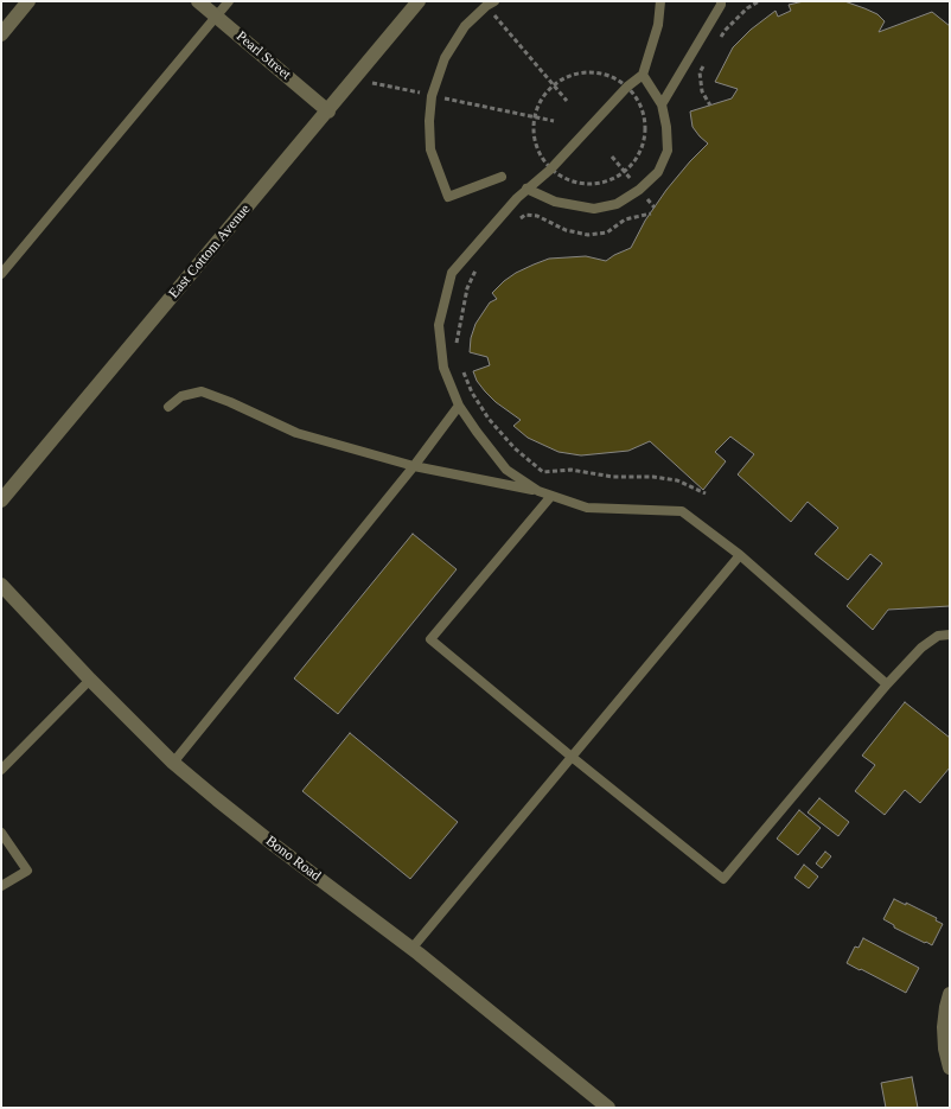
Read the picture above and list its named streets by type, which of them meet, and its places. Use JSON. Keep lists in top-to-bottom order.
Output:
{
  "streets": {
    "street": ["Pearl Street", "East Cottom Avenue", "Bono Road"]
  },
  "crossings": [
    ["Pearl Street", "East Cottom Avenue"]
  ]
}
